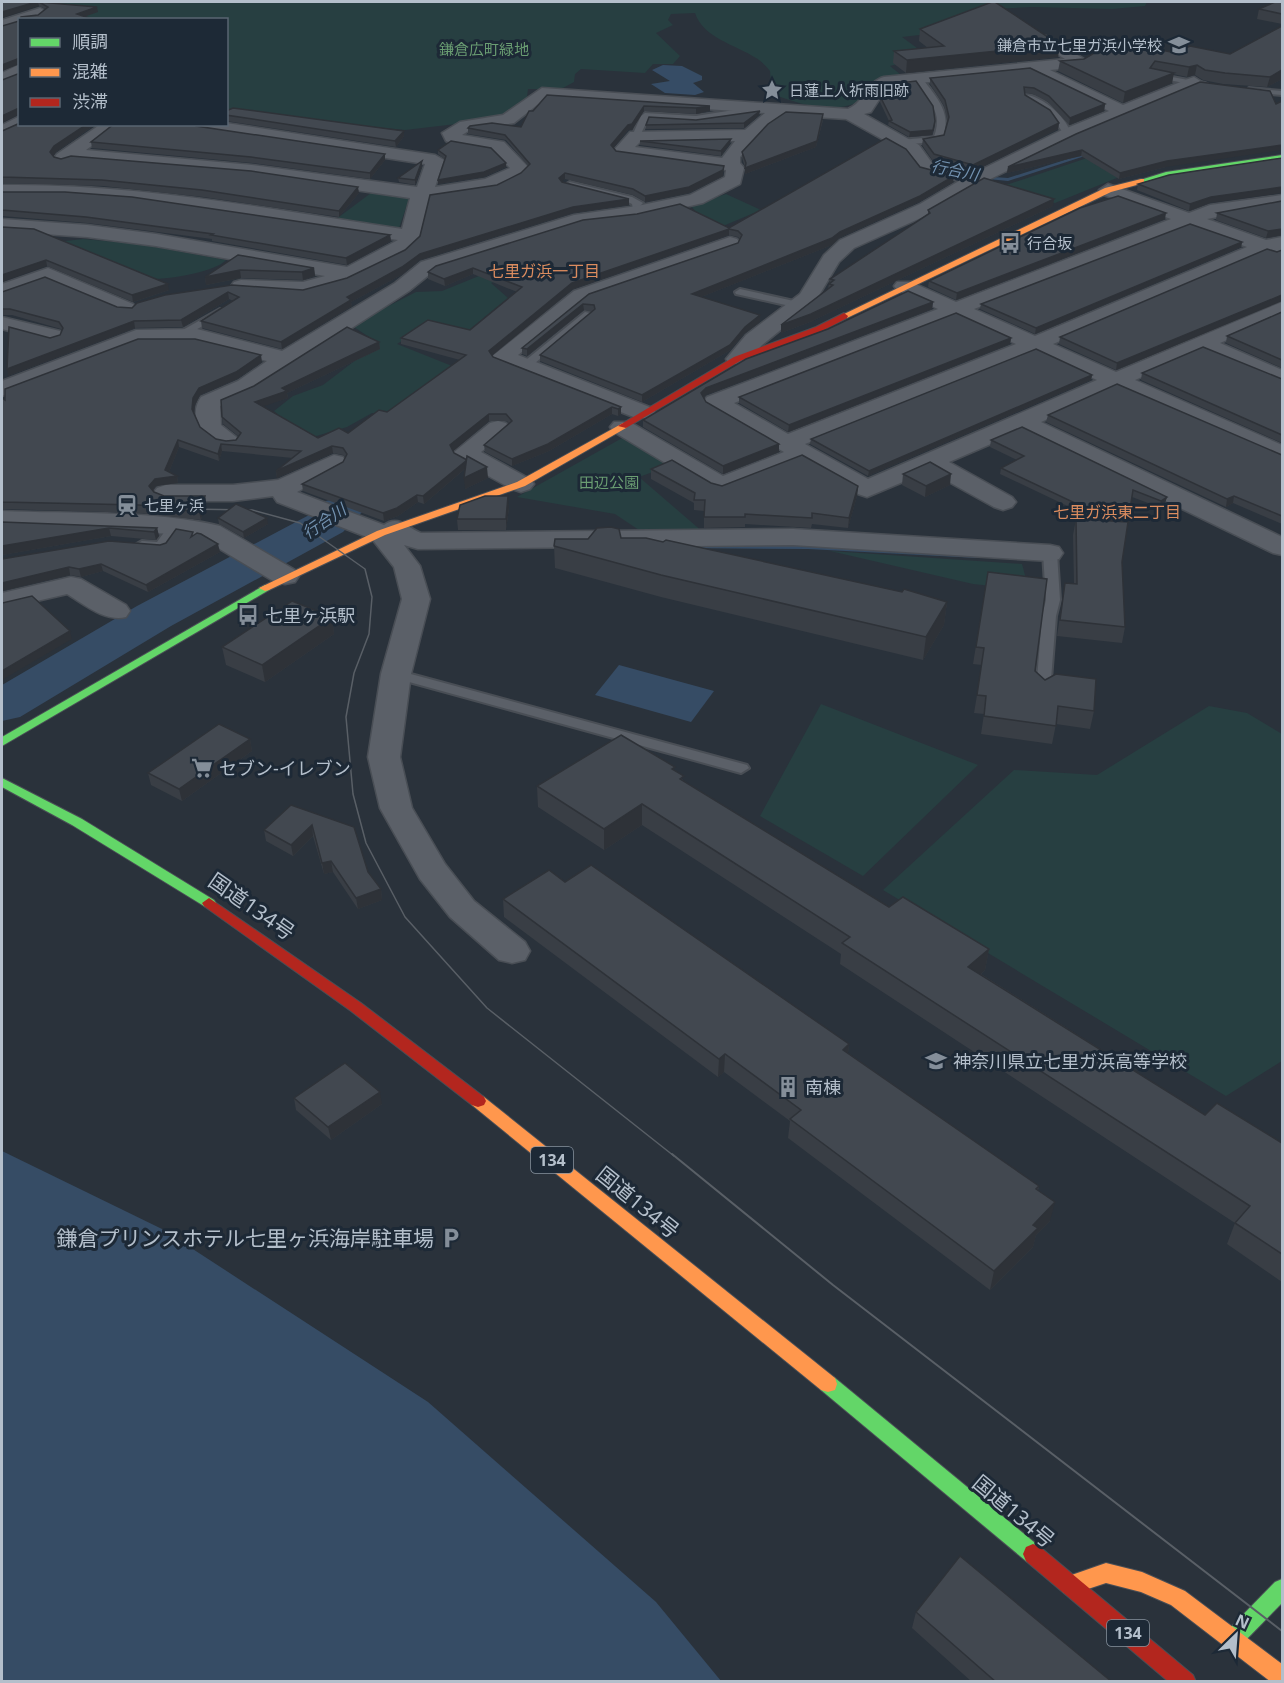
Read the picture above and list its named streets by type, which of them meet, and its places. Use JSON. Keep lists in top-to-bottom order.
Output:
{
  "streets": {
    "main road": ["国道134号", "134"]
  },
  "districts": ["七里ガ浜一丁目", "七里ガ浜東二丁目"],
  "water": ["行合川"],
  "parks": ["鎌倉広町緑地", "田辺公園"],
  "places": {
    "school or university": ["鎌倉市立七里ガ浜小学校", "神奈川県立七里ガ浜高等学校"],
    "place": ["日蓮上人祈雨旧跡"],
    "bus stop": ["行合坂", "七里ヶ浜駅"],
    "station": ["七里ヶ浜"],
    "supermarket": ["セブン-イレブン"],
    "building": ["南棟"],
    "parking": ["鎌倉プリンスホテル七里ヶ浜海岸駐車場"]
  },
  "legend": ["順調", "混雑", "渋滞"],
  "north": "top right"
}
